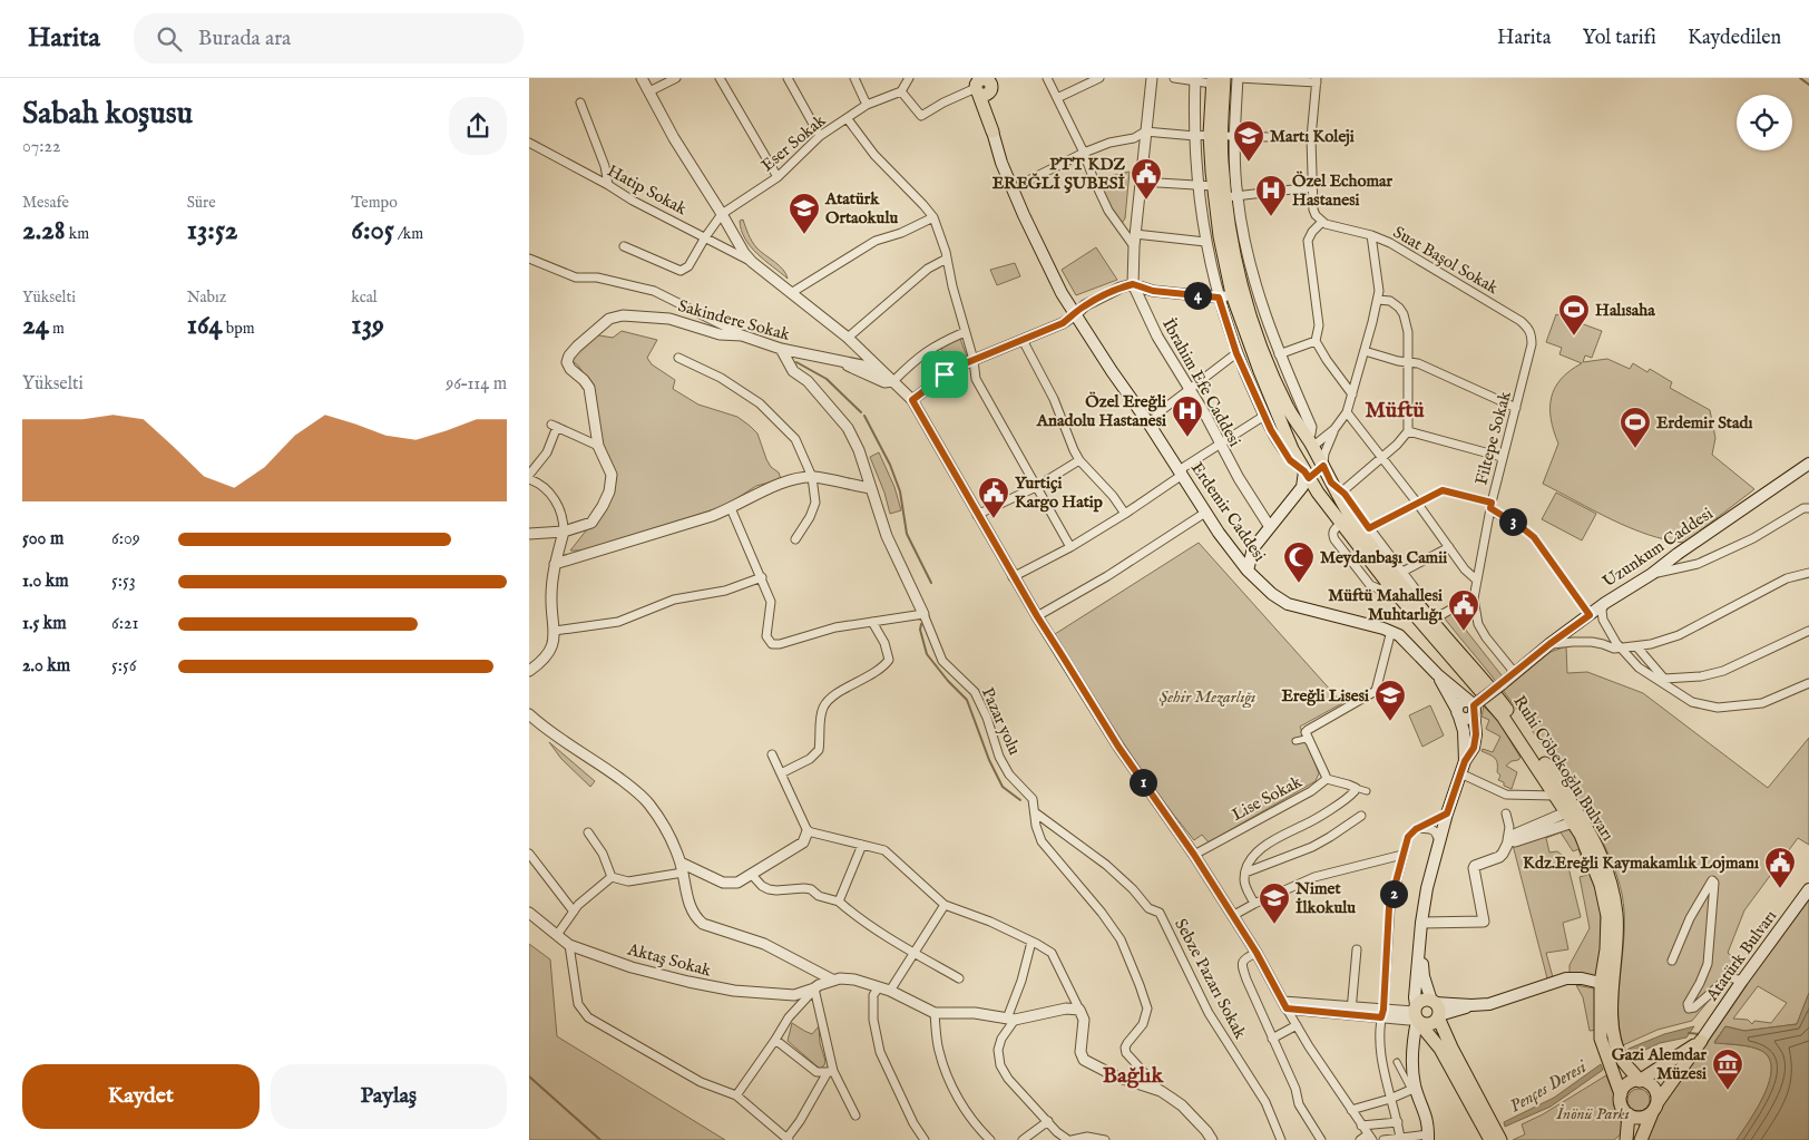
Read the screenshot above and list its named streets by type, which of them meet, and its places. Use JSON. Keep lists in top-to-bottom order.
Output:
{
  "streets": {
    "main road": [
      "Erdemir Caddesi",
      "Uzunkum Caddesi",
      "Ruhi Cöbekoğlu Bulvarı",
      "Atatürk Bulvarı"
    ],
    "street": [
      "Eser Sokak",
      "Hatip Sokak",
      "Suat Başol Sokak",
      "Sakindere Sokak",
      "İbrahim Efe Caddesi",
      "Filtepe Sokak",
      "Pazar yolu",
      "Lise Sokak",
      "Aktaş Sokak",
      "Sebze Pazarı Sokak"
    ]
  },
  "crossings": [
    ["Eser Sokak", "Hatip Sokak"],
    ["Hatip Sokak", "Sakindere Sokak"],
    ["Hatip Sokak", "Lise Sokak"],
    ["Suat Başol Sokak", "Filtepe Sokak"],
    ["Filtepe Sokak", "Uzunkum Caddesi"],
    ["Erdemir Caddesi", "Uzunkum Caddesi"],
    ["Pazar yolu", "Sebze Pazarı Sokak"],
    ["Ruhi Cöbekoğlu Bulvarı", "Atatürk Bulvarı"]
  ],
  "districts": ["Müftü", "Bağlık"],
  "water": ["Pençes Deresi"],
  "parks": ["Şehir Mezarlığı", "İnönü Parkı"],
  "places": {
    "school or university": [
      "Martı Koleji",
      "Atatürk Ortaokulu",
      "Ereğli Lisesi",
      "Nimet İlkokulu"
    ],
    "public building": [
      "PTT KDZ EREĞLİ ŞUBESİ",
      "Yurtiçi Kargo Hatip",
      "Müftü Mahallesi Muhtarlığı",
      "Kdz.Ereğli Kaymakamlık Lojmanı"
    ],
    "hospital": ["Özel Echomar Hastanesi", "Özel Ereğli Anadolu Hastanesi"],
    "sports": ["Halısaha", "Erdemir Stadı"],
    "mosque": ["Meydanbaşı Camii"],
    "museum": ["Gazi Alemdar Müzesi"]
  },
  "page": {
    "header": "Harita",
    "search": "Burada ara",
    "nav": ["Harita", "Yol tarifi", "Kaydedilen"],
    "heading": ["Sabah koşusu", "07:22"],
    "stats": [
      ["Mesafe", "2.28 km"],
      ["Süre", "13:52"],
      ["Tempo", "6:05 /km"],
      ["Yükselti", "24 m"],
      ["Nabız", "164 bpm"],
      ["kcal", "139"]
    ],
    "pins": [
      "4",
      "3",
      "1",
      "2"
    ],
    "chart": ["Yükselti", "96–114 m"],
    "list": [
      {
        "name": "500 m",
        "note": "6:09"
      },
      {
        "name": "1.0 km",
        "note": "5:53"
      },
      {
        "name": "1.5 km",
        "note": "6:21"
      },
      {
        "name": "2.0 km",
        "note": "5:56"
      }
    ],
    "buttons": ["Kaydet", "Paylaş"]
  }
}
